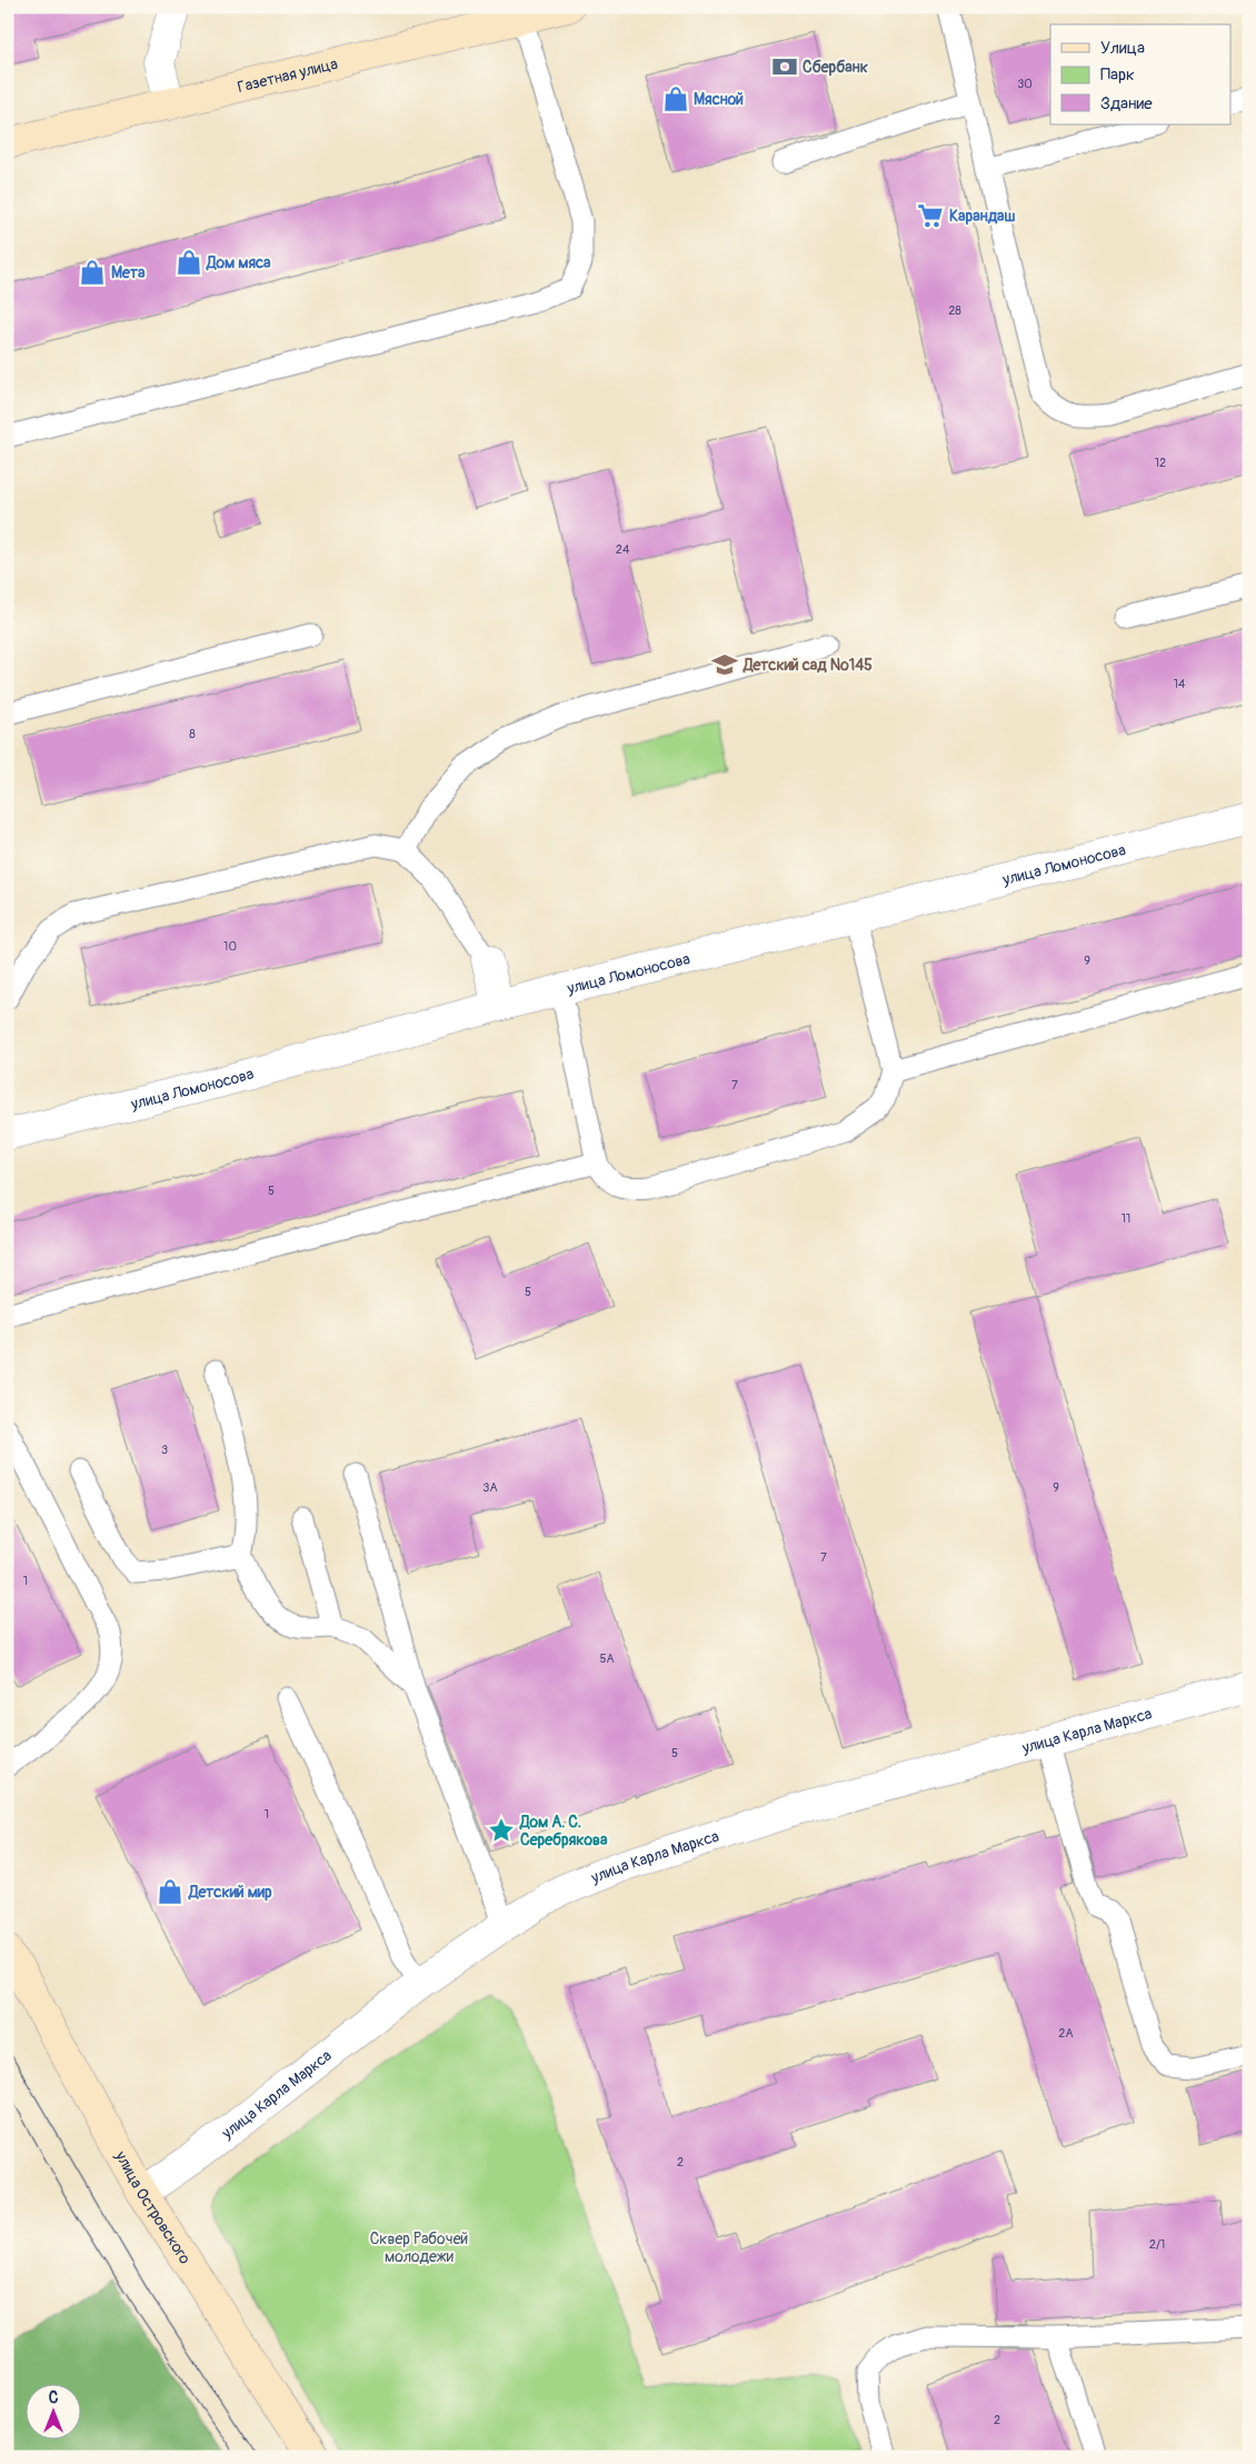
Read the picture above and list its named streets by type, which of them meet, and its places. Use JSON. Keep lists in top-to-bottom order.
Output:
{
  "streets": {
    "main road": ["Газетная улица", "улица Островского"],
    "street": ["улица Ломоносова", "улица Карла Маркса"]
  },
  "crossings": [
    ["улица Карла Маркса", "улица Островского"]
  ],
  "parks": ["Сквер Рабочей молодежи"],
  "places": {
    "bank": ["Сбербанк"],
    "shop": [
      "Мясной",
      "Дом мяса",
      "Мета",
      "Детский мир"
    ],
    "supermarket": ["Карандаш"],
    "school or university": ["Детский сад №145"],
    "place": ["Дом А. С. Серебрякова"]
  },
  "house_numbers": [
    "30",
    "28",
    "12",
    "24",
    "14",
    "8",
    "10",
    "9",
    "7",
    "5",
    "11",
    "5",
    "3",
    "3А",
    "9",
    "7",
    "1",
    "5А",
    "5",
    "1",
    "2А",
    "2",
    "2/1",
    "2"
  ],
  "legend": ["Улица", "Парк", "Здание"],
  "north": "top"
}
